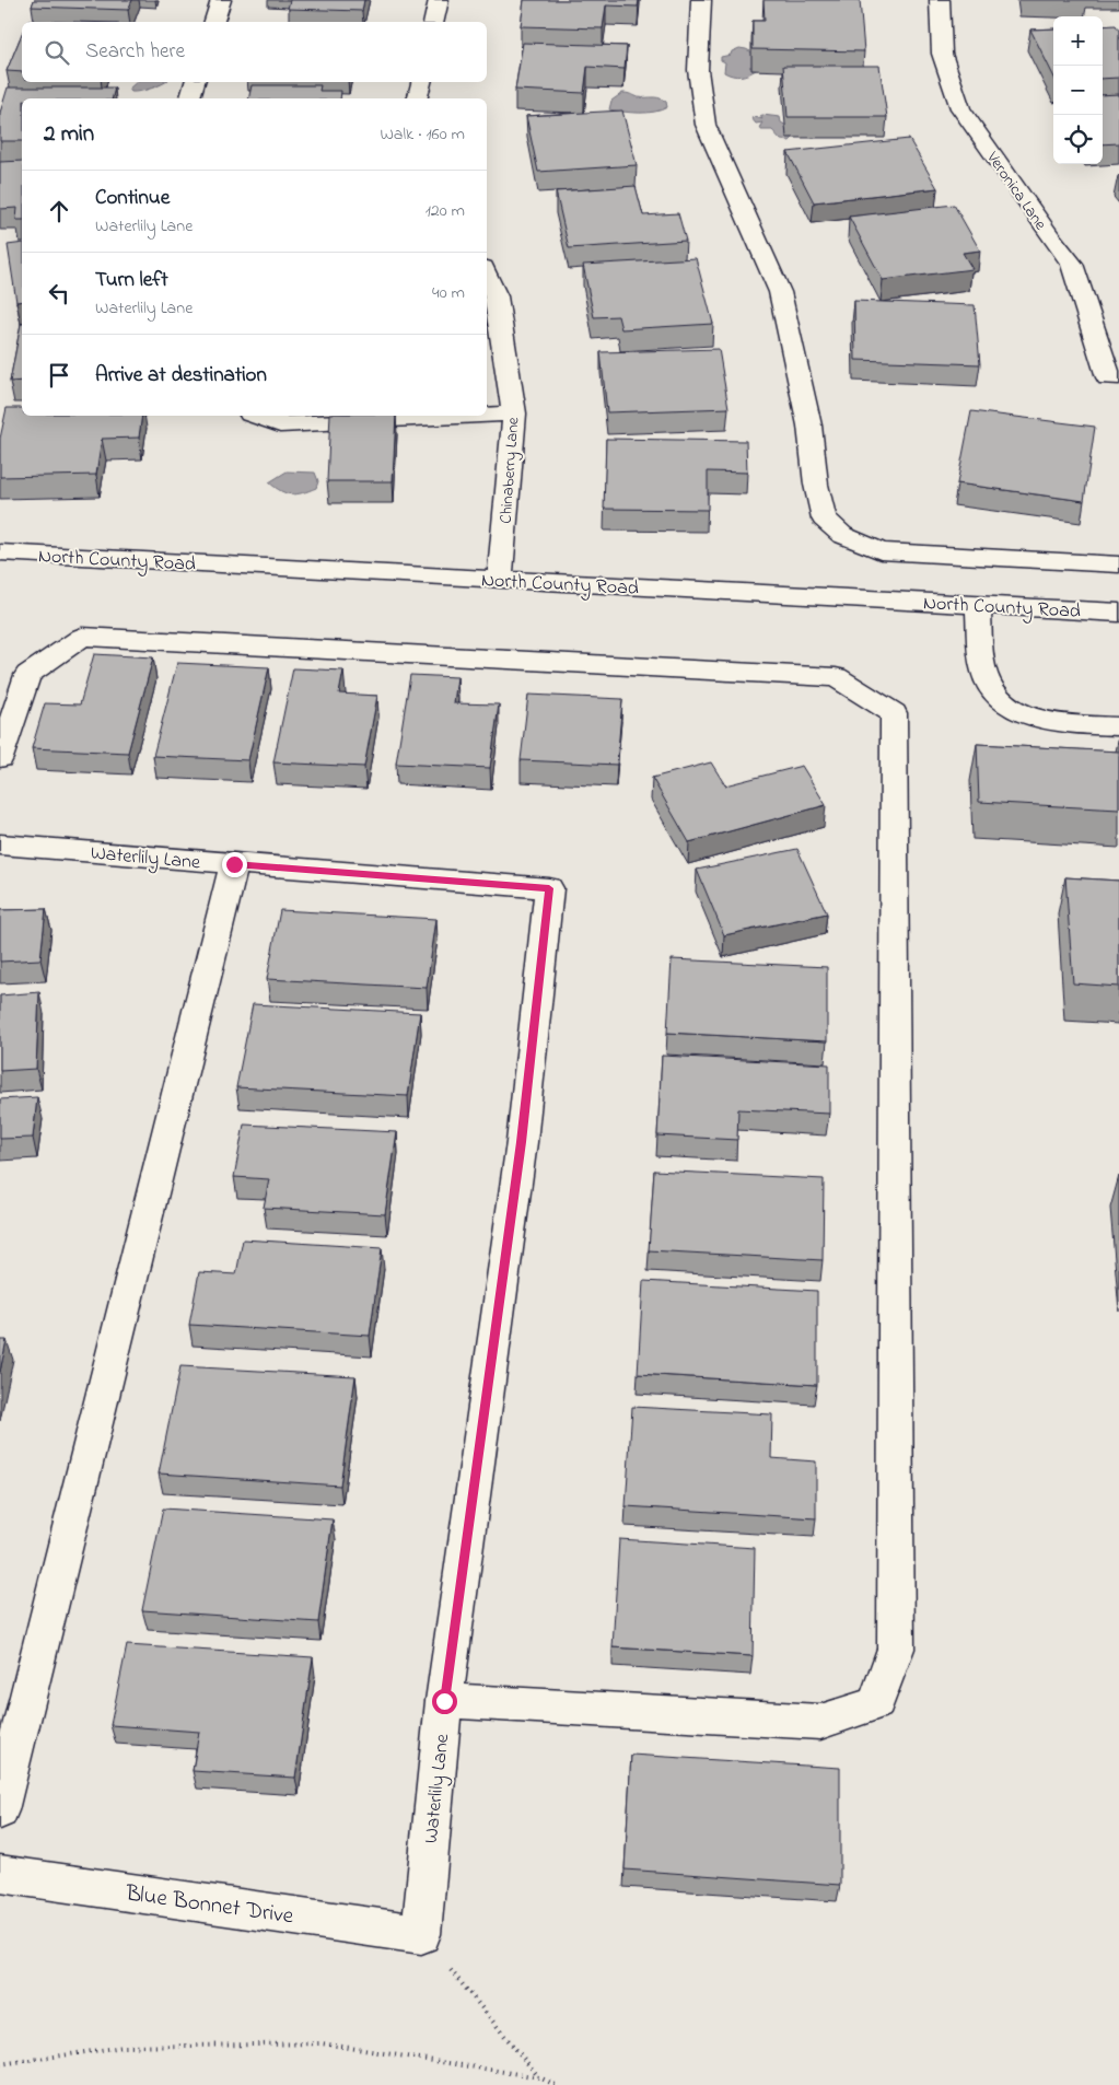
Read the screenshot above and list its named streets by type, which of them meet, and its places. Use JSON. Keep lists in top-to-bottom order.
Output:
{
  "streets": {
    "street": [
      "Veronica Lane",
      "Chinaberry Lane",
      "North County Road",
      "Waterlily Lane",
      "Blue Bonnet Drive"
    ]
  },
  "crossings": [
    ["Chinaberry Lane", "North County Road"],
    ["Waterlily Lane", "Blue Bonnet Drive"]
  ],
  "page": {
    "map_buttons": ["+", "−"],
    "search": "Search here",
    "heading": ["2 min", "Walk · 160 m"],
    "list": [
      ["Continue", "Waterlily Lane", "120 m"],
      ["Turn left", "Waterlily Lane", "40 m"],
      "Arrive at destination"
    ]
  }
}
